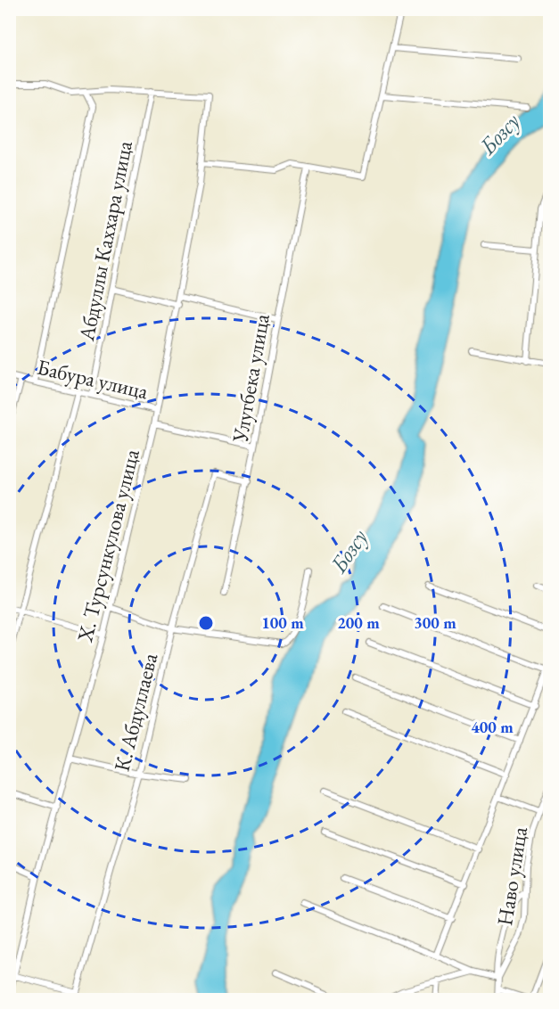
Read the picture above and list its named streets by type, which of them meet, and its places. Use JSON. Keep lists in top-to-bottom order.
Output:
{
  "streets": {
    "street": [
      "Абдуллы Каххара улица",
      "Улугбека улица",
      "Бабура улица",
      "Х. Турсункулова улица",
      "К. Абдуллаева",
      "Наво улица"
    ]
  },
  "crossings": [
    ["Абдуллы Каххара улица", "Бабура улица"],
    ["Абдуллы Каххара улица", "Х. Турсункулова улица"],
    ["Улугбека улица", "К. Абдуллаева"],
    ["Бабура улица", "Х. Турсункулова улица"],
    ["Х. Турсункулова улица", "К. Абдуллаева"]
  ],
  "water": ["Бозсу"],
  "rings": [
    "100 m",
    "200 m",
    "300 m",
    "400 m"
  ]
}
